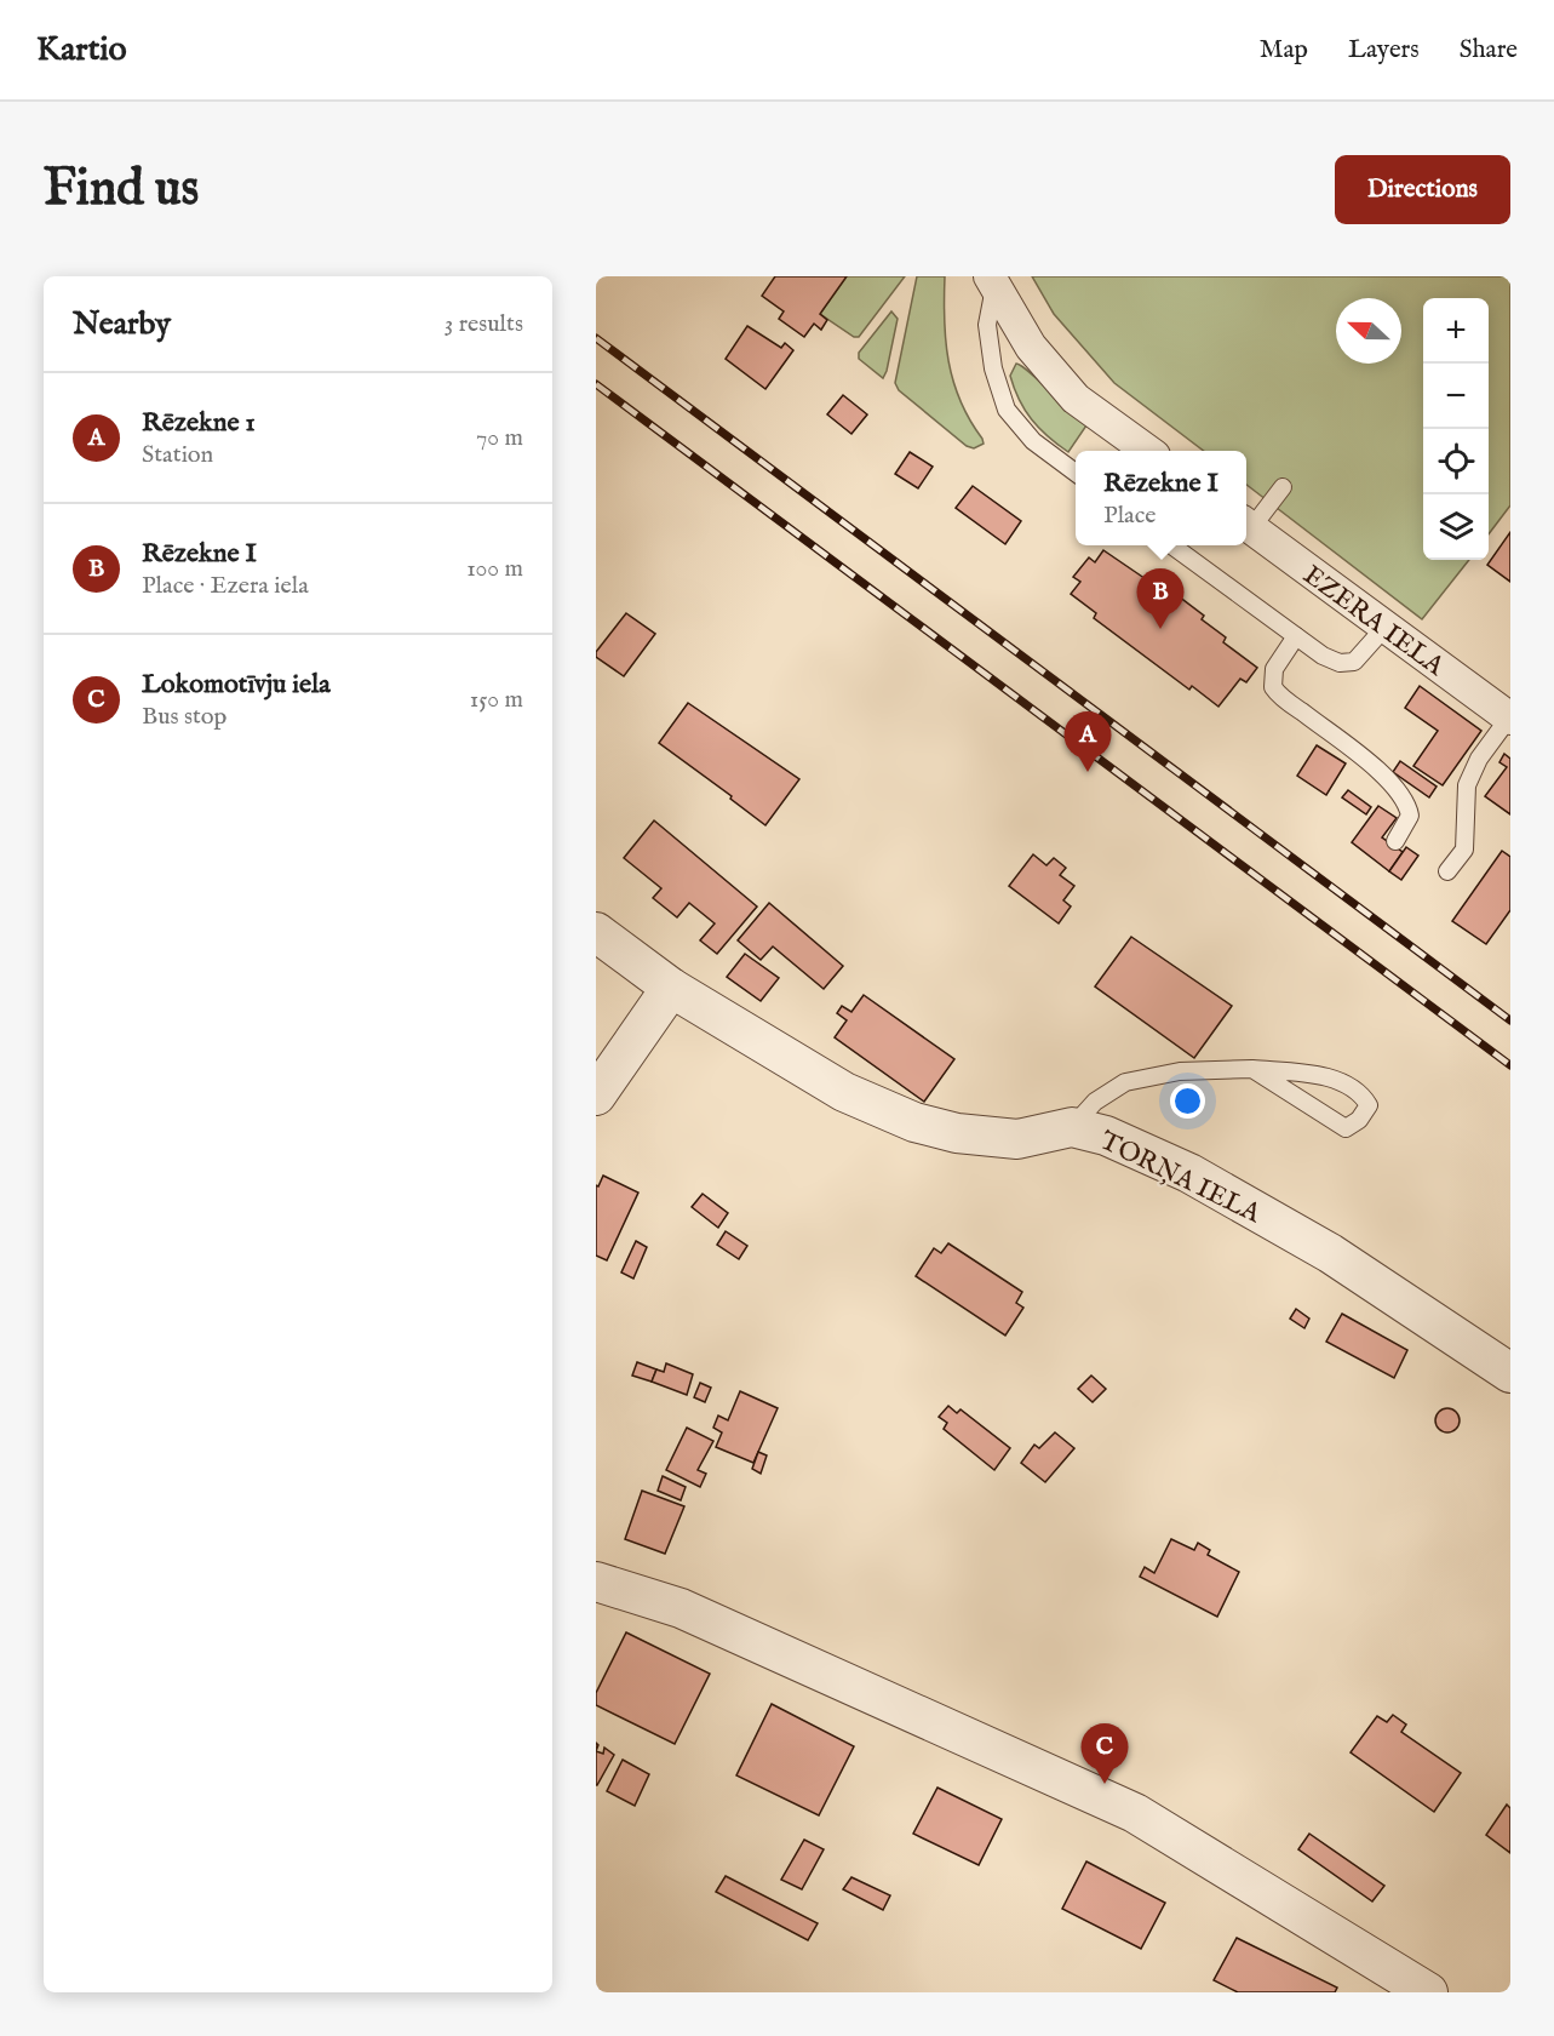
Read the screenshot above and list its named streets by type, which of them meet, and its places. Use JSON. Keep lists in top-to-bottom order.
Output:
{
  "streets": {
    "street": ["EZERA IELA", "TORŅA IELA"]
  },
  "north": "left",
  "page": {
    "header": "Kartio",
    "nav": ["Map", "Layers", "Share"],
    "buttons": "Directions",
    "title": "Find us",
    "heading": ["Nearby", "3 results"],
    "map_buttons": ["+", "−"],
    "list": [
      {
        "mark": "A",
        "name": "Rēzekne 1",
        "note": "Station",
        "value": "70 m"
      },
      {
        "mark": "B",
        "name": "Rēzekne I",
        "note": "Place · Ezera iela",
        "value": "100 m"
      },
      {
        "mark": "C",
        "name": "Lokomotīvju iela",
        "note": "Bus stop",
        "value": "150 m"
      }
    ],
    "popup": ["Rēzekne I", "Place"],
    "pins": ["B", "A", "C"]
  }
}
